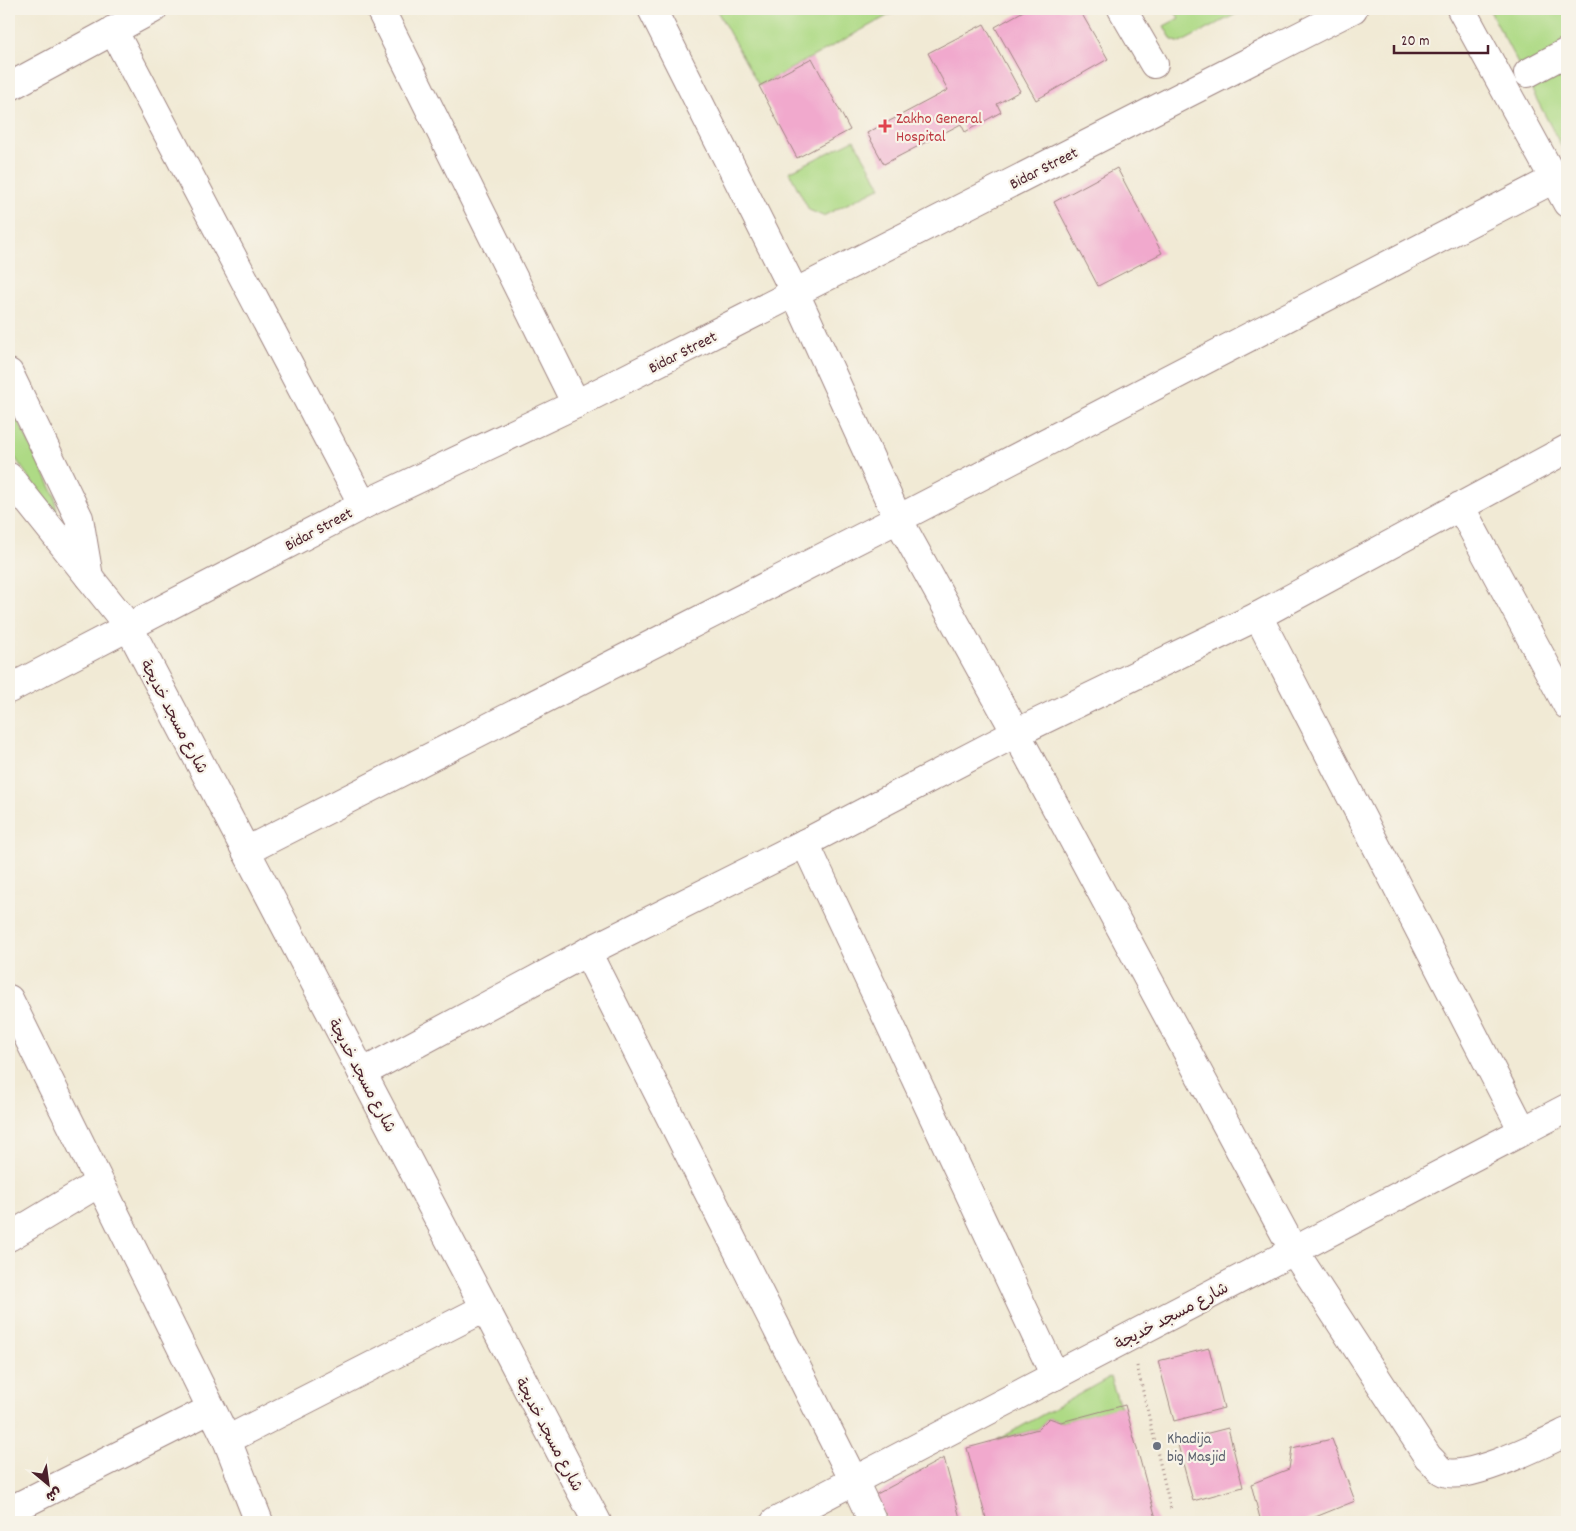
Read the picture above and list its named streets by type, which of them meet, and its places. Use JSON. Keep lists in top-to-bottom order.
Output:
{
  "streets": {
    "street": ["Bidar Street", "شارع مسجد خديجة"]
  },
  "crossings": [
    ["Bidar Street", "شارع مسجد خديجة"]
  ],
  "places": {
    "health": ["Zakho General Hospital"],
    "other": ["Khadija big Masjid"]
  },
  "scale_bar": "20 m",
  "north": "bottom right"
}
